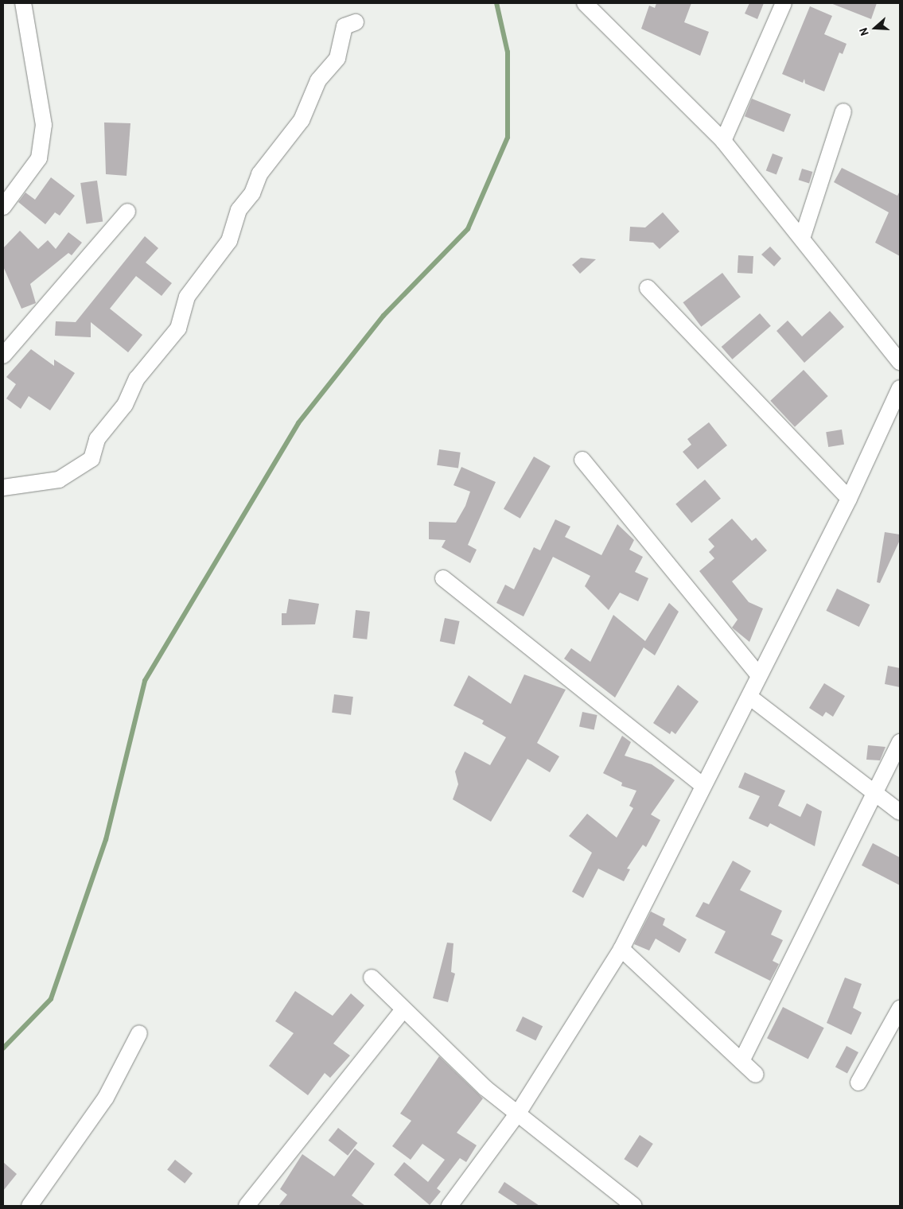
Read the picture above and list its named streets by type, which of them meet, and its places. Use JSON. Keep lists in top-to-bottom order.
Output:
{
  "north": "left"
}
